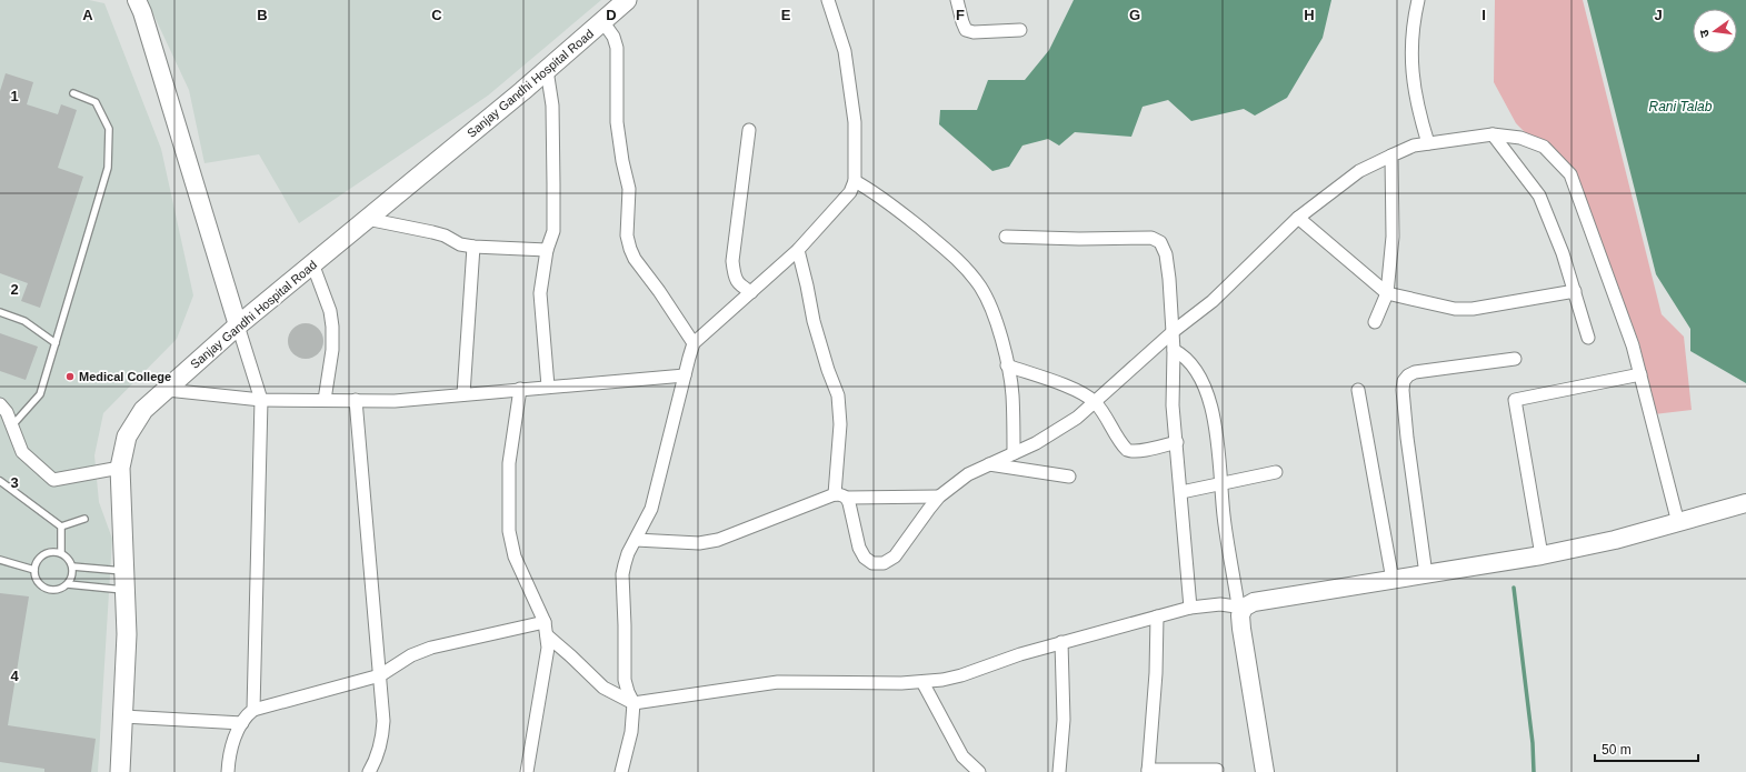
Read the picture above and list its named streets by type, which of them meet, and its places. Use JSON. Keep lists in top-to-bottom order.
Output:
{
  "streets": {
    "main road": ["Sanjay Gandhi Hospital Road"]
  },
  "water": ["Rani Talab"],
  "places": ["Medical College"],
  "scale_bar": "50 m",
  "north": "left",
  "grid": {
    "columns": [
      "A",
      "B",
      "C",
      "D",
      "E",
      "F",
      "G",
      "H",
      "I",
      "J"
    ],
    "rows": [
      "1",
      "2",
      "3",
      "4"
    ]
  }
}
